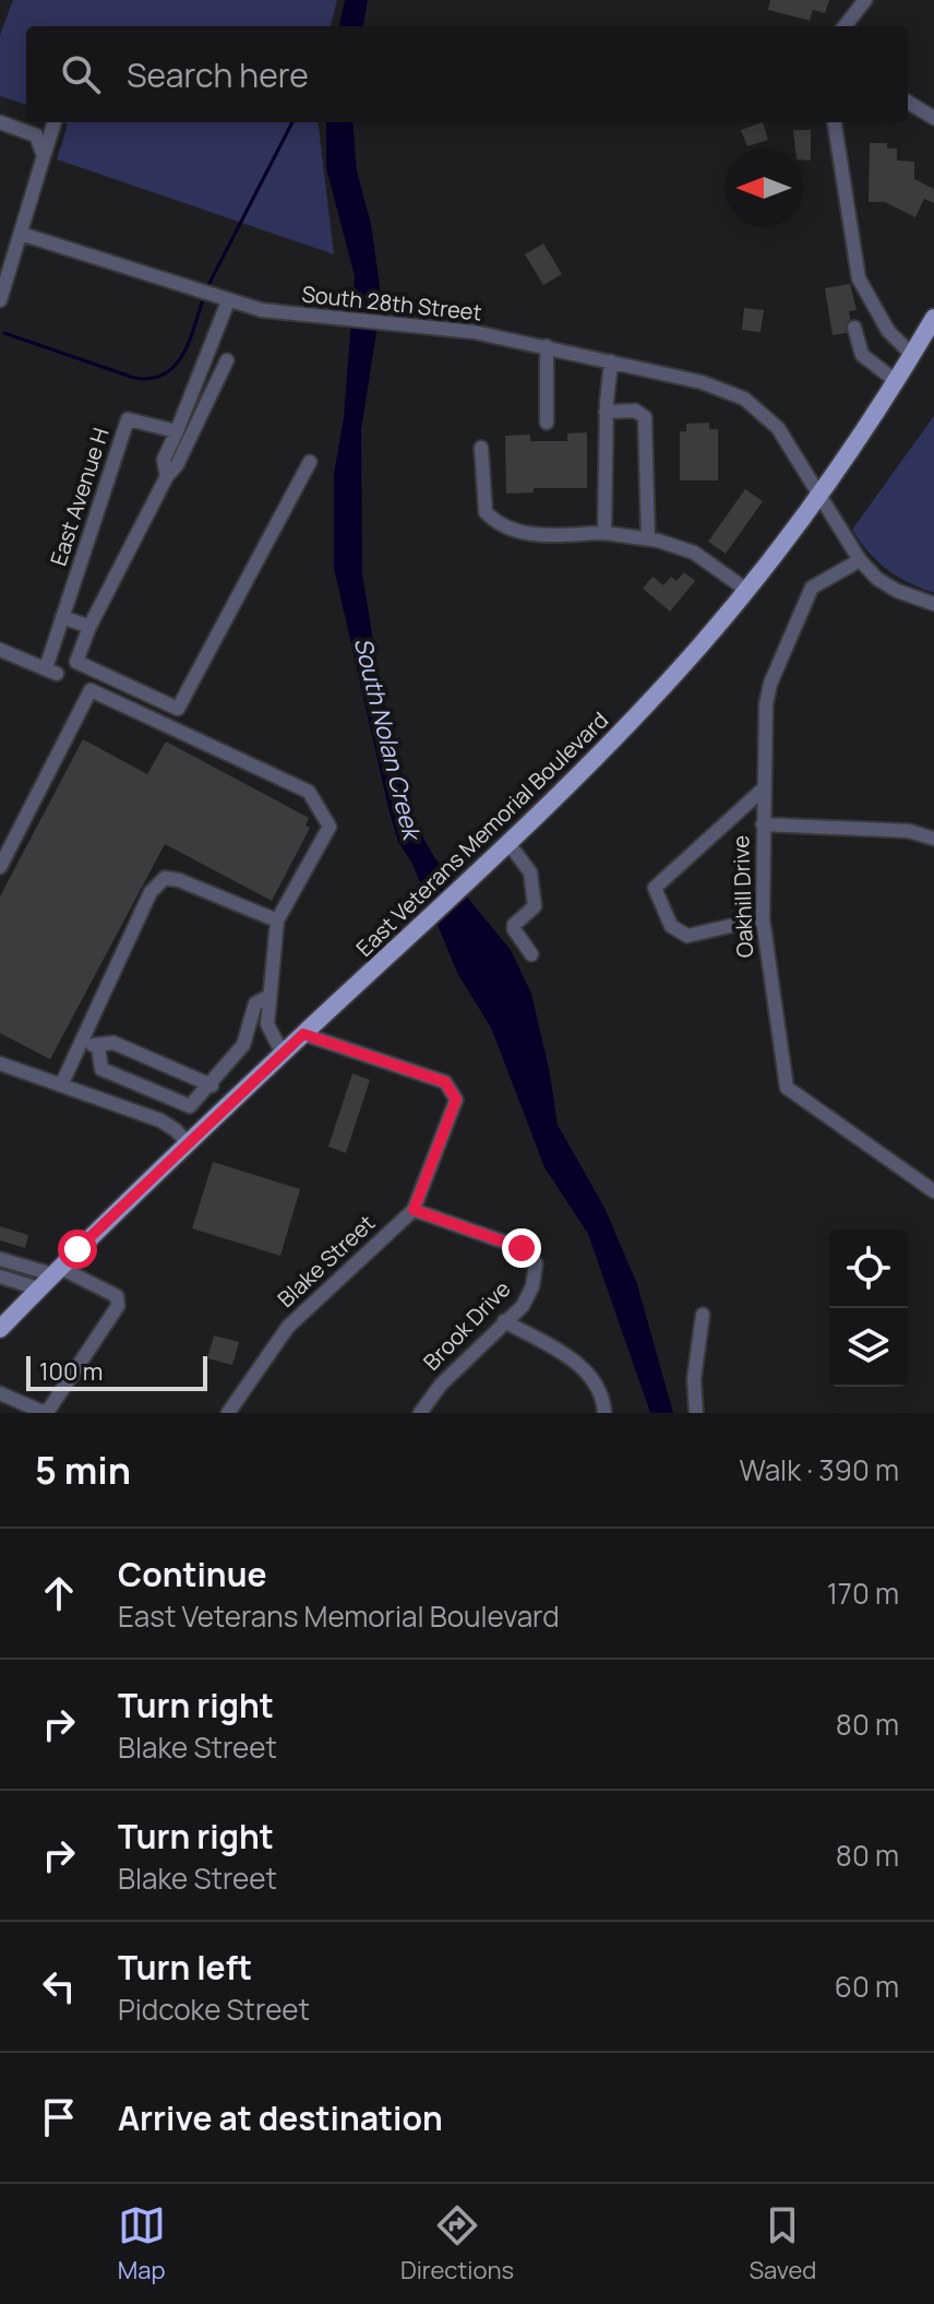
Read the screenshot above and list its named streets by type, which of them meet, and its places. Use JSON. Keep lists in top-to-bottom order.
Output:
{
  "streets": {
    "main road": ["East Veterans Memorial Boulevard"],
    "street": [
      "South 28th Street",
      "East Avenue H",
      "Oakhill Drive",
      "Blake Street",
      "Brook Drive"
    ]
  },
  "crossings": [
    ["South 28th Street", "East Veterans Memorial Boulevard"],
    ["South 28th Street", "Oakhill Drive"],
    ["East Veterans Memorial Boulevard", "Blake Street"],
    ["Blake Street", "Brook Drive"]
  ],
  "water": ["South Nolan Creek"],
  "scale_bar": "100 m",
  "north": "left",
  "page": {
    "search": "Search here",
    "scale": "100 m",
    "heading": ["5 min", "Walk · 390 m"],
    "list": [
      ["Continue", "East Veterans Memorial Boulevard", "170 m"],
      ["Turn right", "Blake Street", "80 m"],
      ["Turn right", "Blake Street", "80 m"],
      ["Turn left", "Pidcoke Street", "60 m"],
      "Arrive at destination"
    ],
    "nav": ["Map", "Directions", "Saved"]
  }
}
